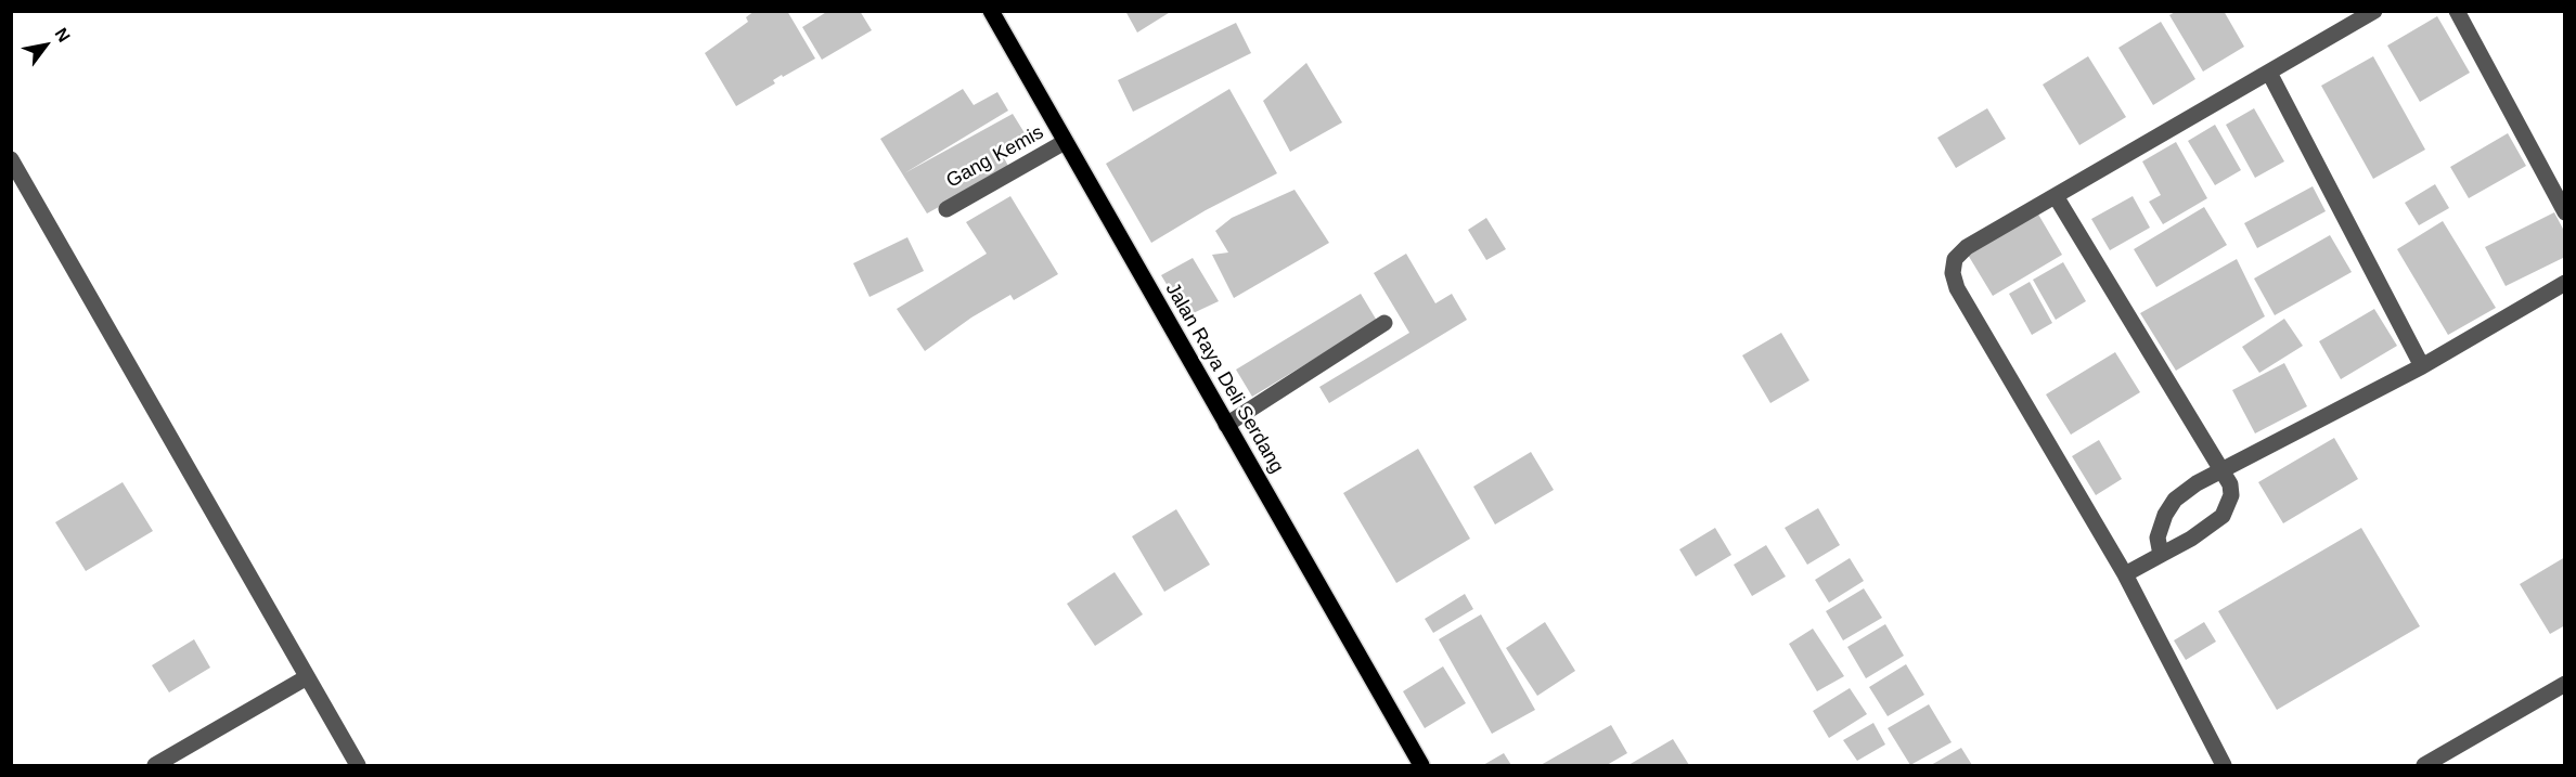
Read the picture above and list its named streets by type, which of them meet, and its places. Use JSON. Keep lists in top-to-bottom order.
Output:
{
  "streets": {
    "main road": ["Jalan Raya Deli Serdang"],
    "street": ["Gang Kemis"]
  },
  "crossings": [
    ["Gang Kemis", "Jalan Raya Deli Serdang"]
  ],
  "north": "top right"
}
